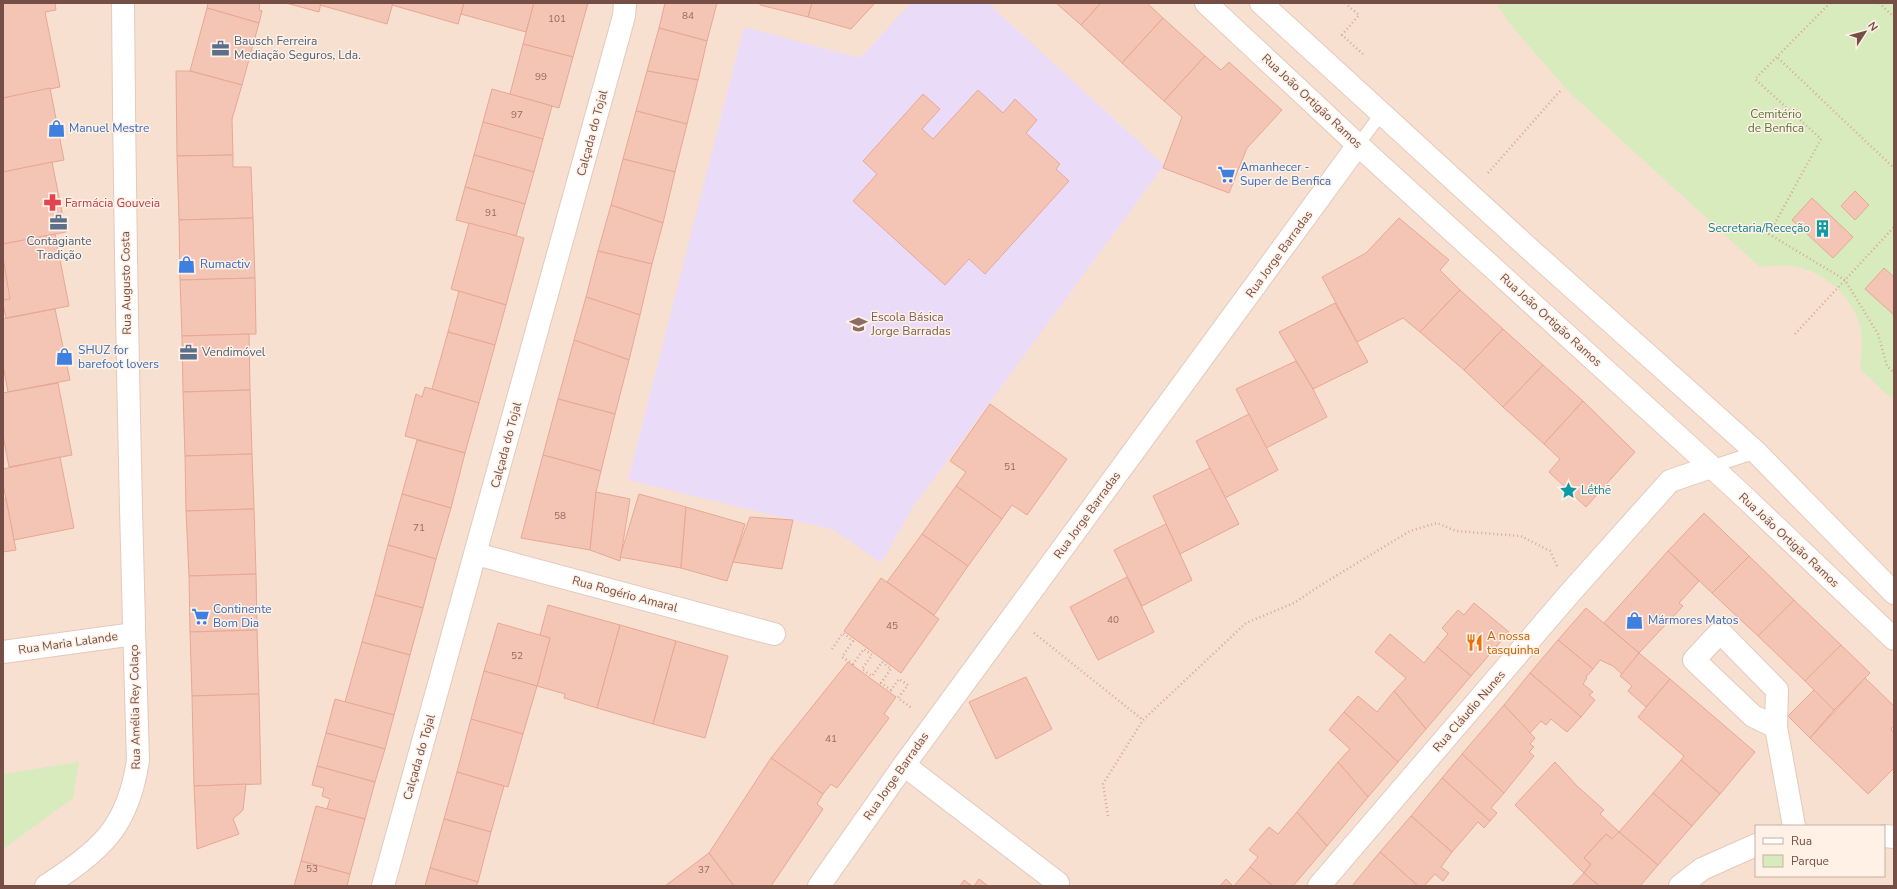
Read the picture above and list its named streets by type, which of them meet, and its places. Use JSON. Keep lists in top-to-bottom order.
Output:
{
  "streets": {
    "street": [
      "Rua João Ortigão Ramos",
      "Calçada do Tojal",
      "Rua Jorge Barradas",
      "Rua Augusto Costa",
      "Rua Rogério Amaral",
      "Rua Maria Lalande",
      "Rua Amélia Rey Colaço",
      "Rua Cláudio Nunes"
    ]
  },
  "crossings": [
    ["Rua João Ortigão Ramos", "Rua Jorge Barradas"],
    ["Rua João Ortigão Ramos", "Rua Cláudio Nunes"],
    ["Calçada do Tojal", "Rua Rogério Amaral"],
    ["Rua Augusto Costa", "Rua Maria Lalande"],
    ["Rua Augusto Costa", "Rua Amélia Rey Colaço"],
    ["Rua Maria Lalande", "Rua Amélia Rey Colaço"]
  ],
  "parks": ["Cemitério de Benfica"],
  "places": {
    "office": ["Bausch Ferreira Mediação Seguros, Lda.", "Contagiante Tradição", "Vendimóvel"],
    "shop": [
      "Manuel Mestre",
      "Rumactiv",
      "SHUZ for barefoot lovers",
      "Mármores Matos"
    ],
    "supermarket": ["Amanhecer - Super de Benfica", "Continente Bom Dia"],
    "pharmacy": ["Farmácia Gouveia"],
    "building": ["Secretaria/Receção"],
    "school or university": ["Escola Básica Jorge Barradas"],
    "place": ["Lḗthē"],
    "restaurant": ["A nossa tasquinha"]
  },
  "house_numbers": [
    "84",
    "101",
    "99",
    "97",
    "91",
    "51",
    "58",
    "71",
    "40",
    "45",
    "52",
    "41",
    "53",
    "37"
  ],
  "legend": ["Rua", "Parque"],
  "north": "top right"
}
